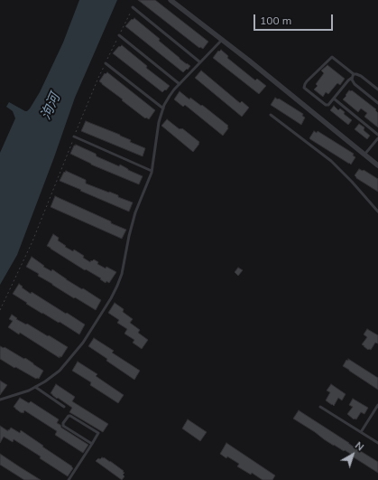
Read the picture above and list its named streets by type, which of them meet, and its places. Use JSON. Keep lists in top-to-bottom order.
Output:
{
  "water": ["泃河"],
  "scale_bar": "100 m",
  "north": "top right"
}
